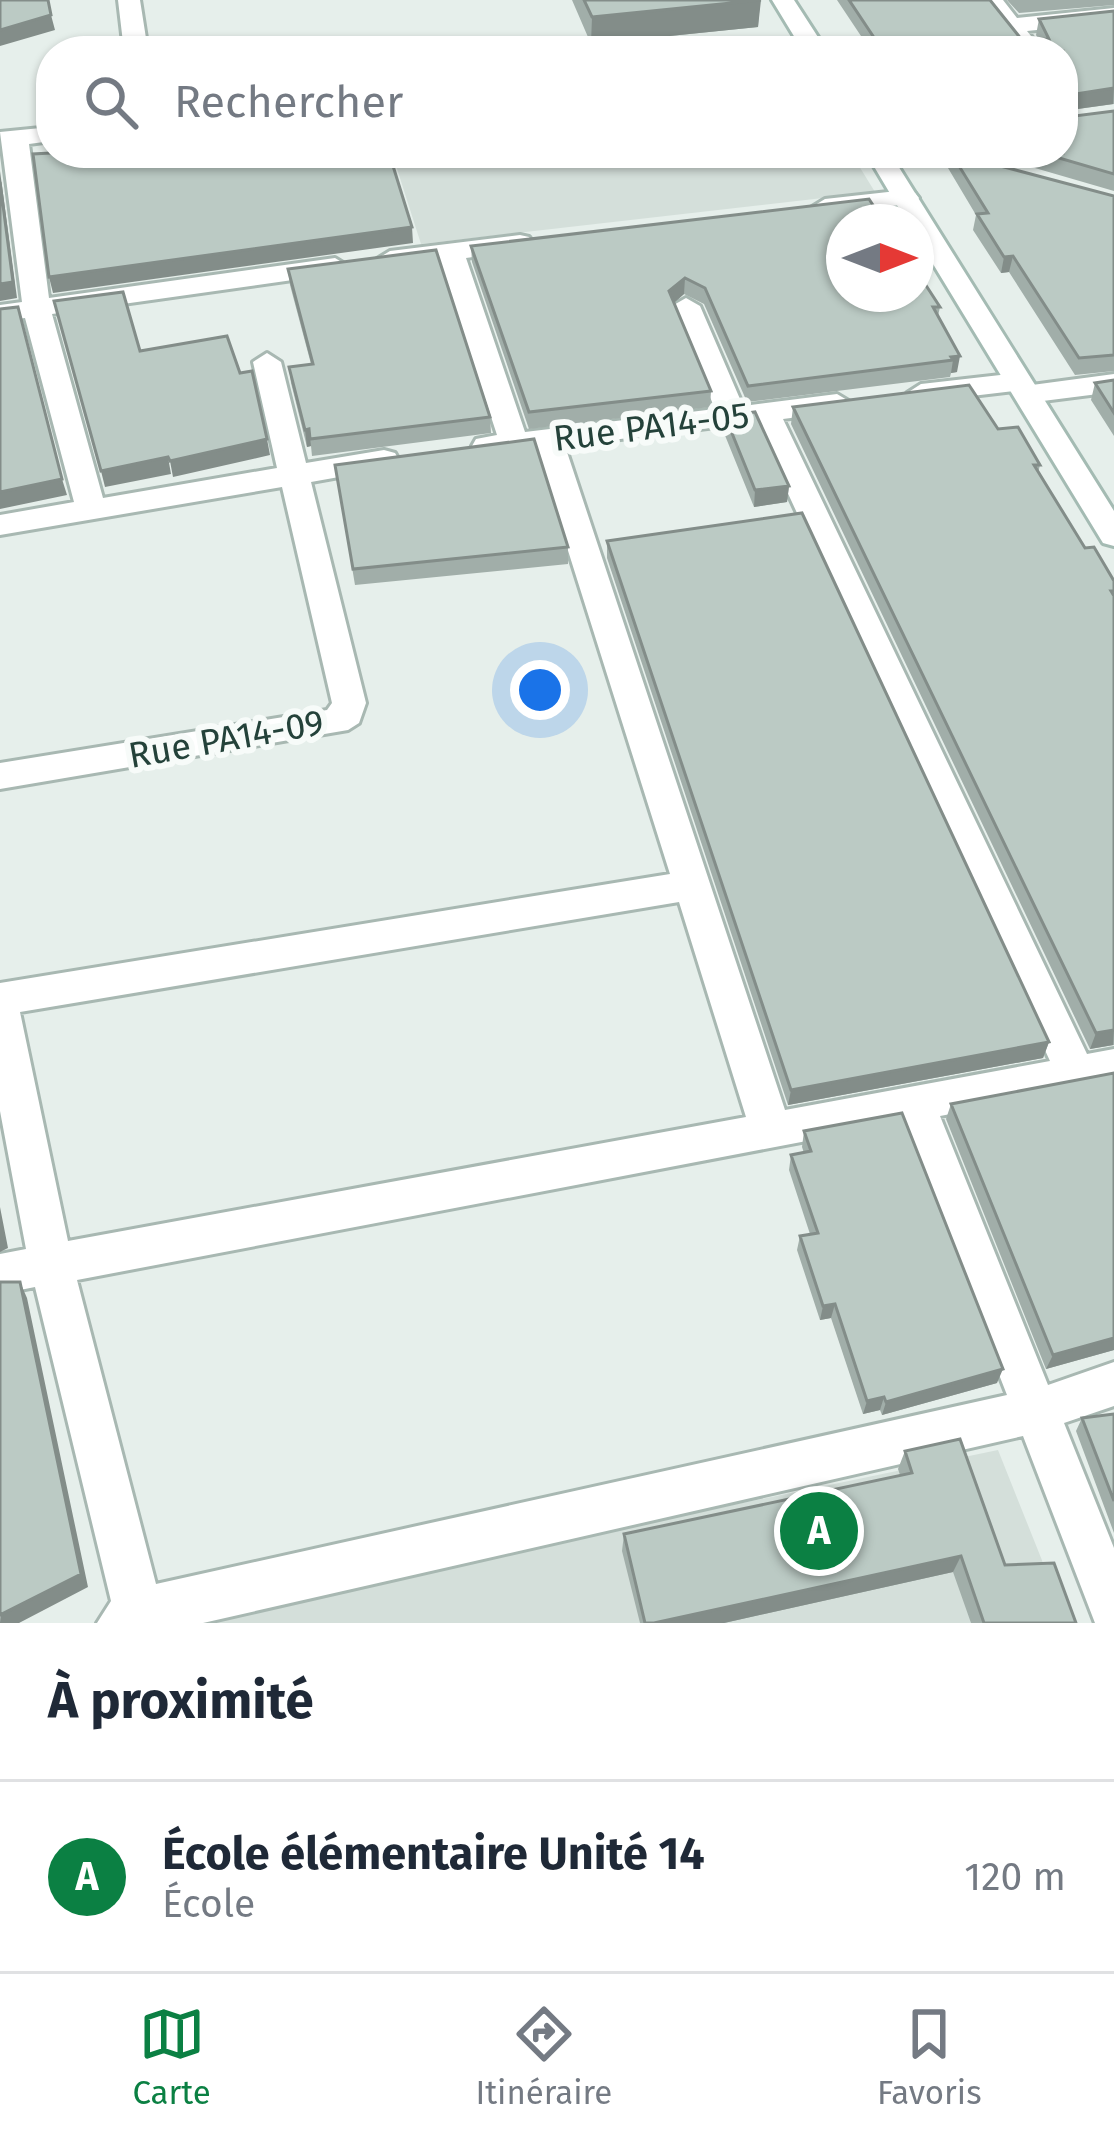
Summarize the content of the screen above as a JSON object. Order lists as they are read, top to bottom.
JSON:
{
  "streets": {
    "street": ["Rue PA14-05", "Rue PA14-09"]
  },
  "north": "right",
  "page": {
    "search": "Rechercher",
    "pins": "A",
    "heading": "À proximité",
    "list": [
      {
        "mark": "A",
        "name": "École élémentaire Unité 14",
        "note": "École",
        "value": "120 m"
      }
    ],
    "nav": ["Carte", "Itinéraire", "Favoris"]
  }
}
